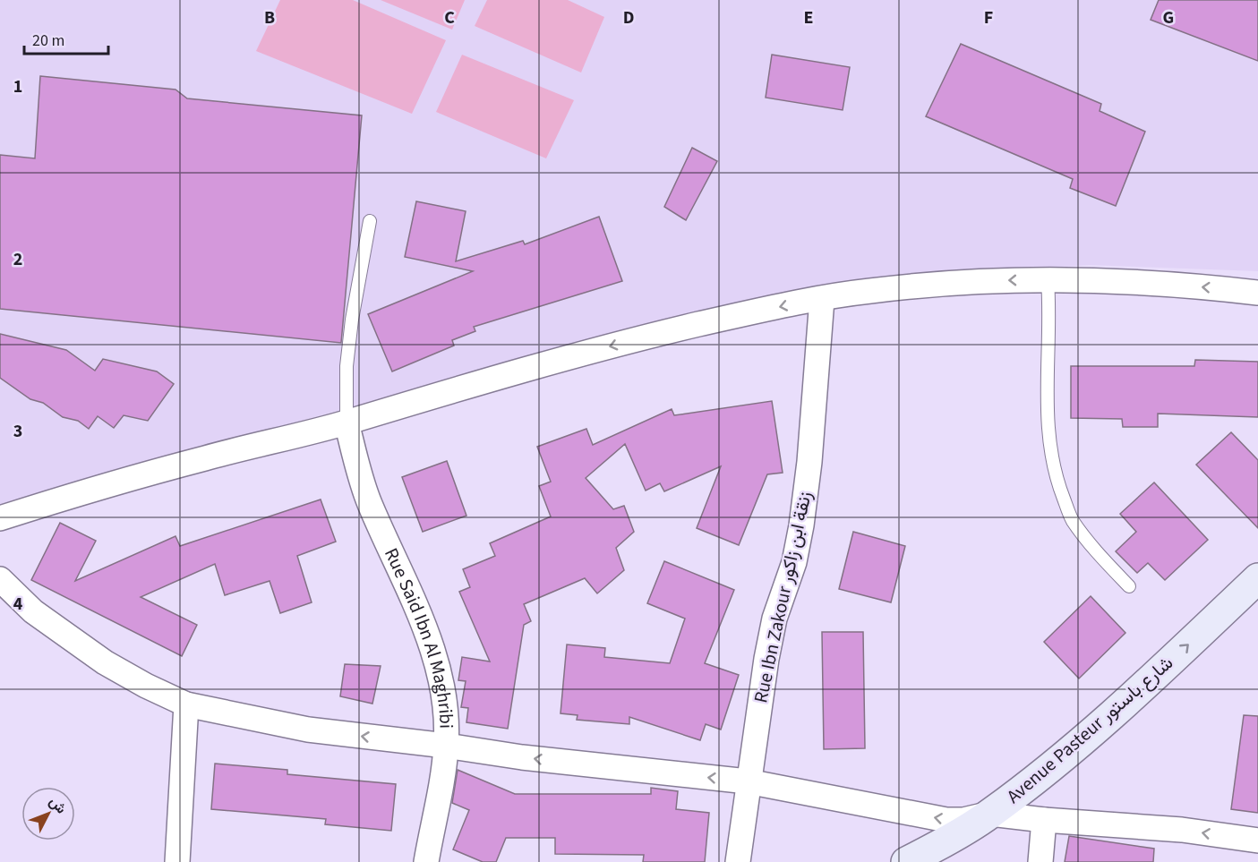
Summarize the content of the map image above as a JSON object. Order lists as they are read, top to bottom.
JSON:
{
  "streets": {
    "street": ["Rue Ibn Zakour زنقة ابن زاكور", "Rue Said Ibn Al Maghribi", "Avenue Pasteur شارع باستور"]
  },
  "one_way": ["Avenue Pasteur شارع باستور"],
  "scale_bar": "20 m",
  "north": "top right",
  "grid": {
    "columns": [
      "B",
      "C",
      "D",
      "E",
      "F",
      "G"
    ],
    "rows": [
      "1",
      "2",
      "3",
      "4"
    ]
  }
}
